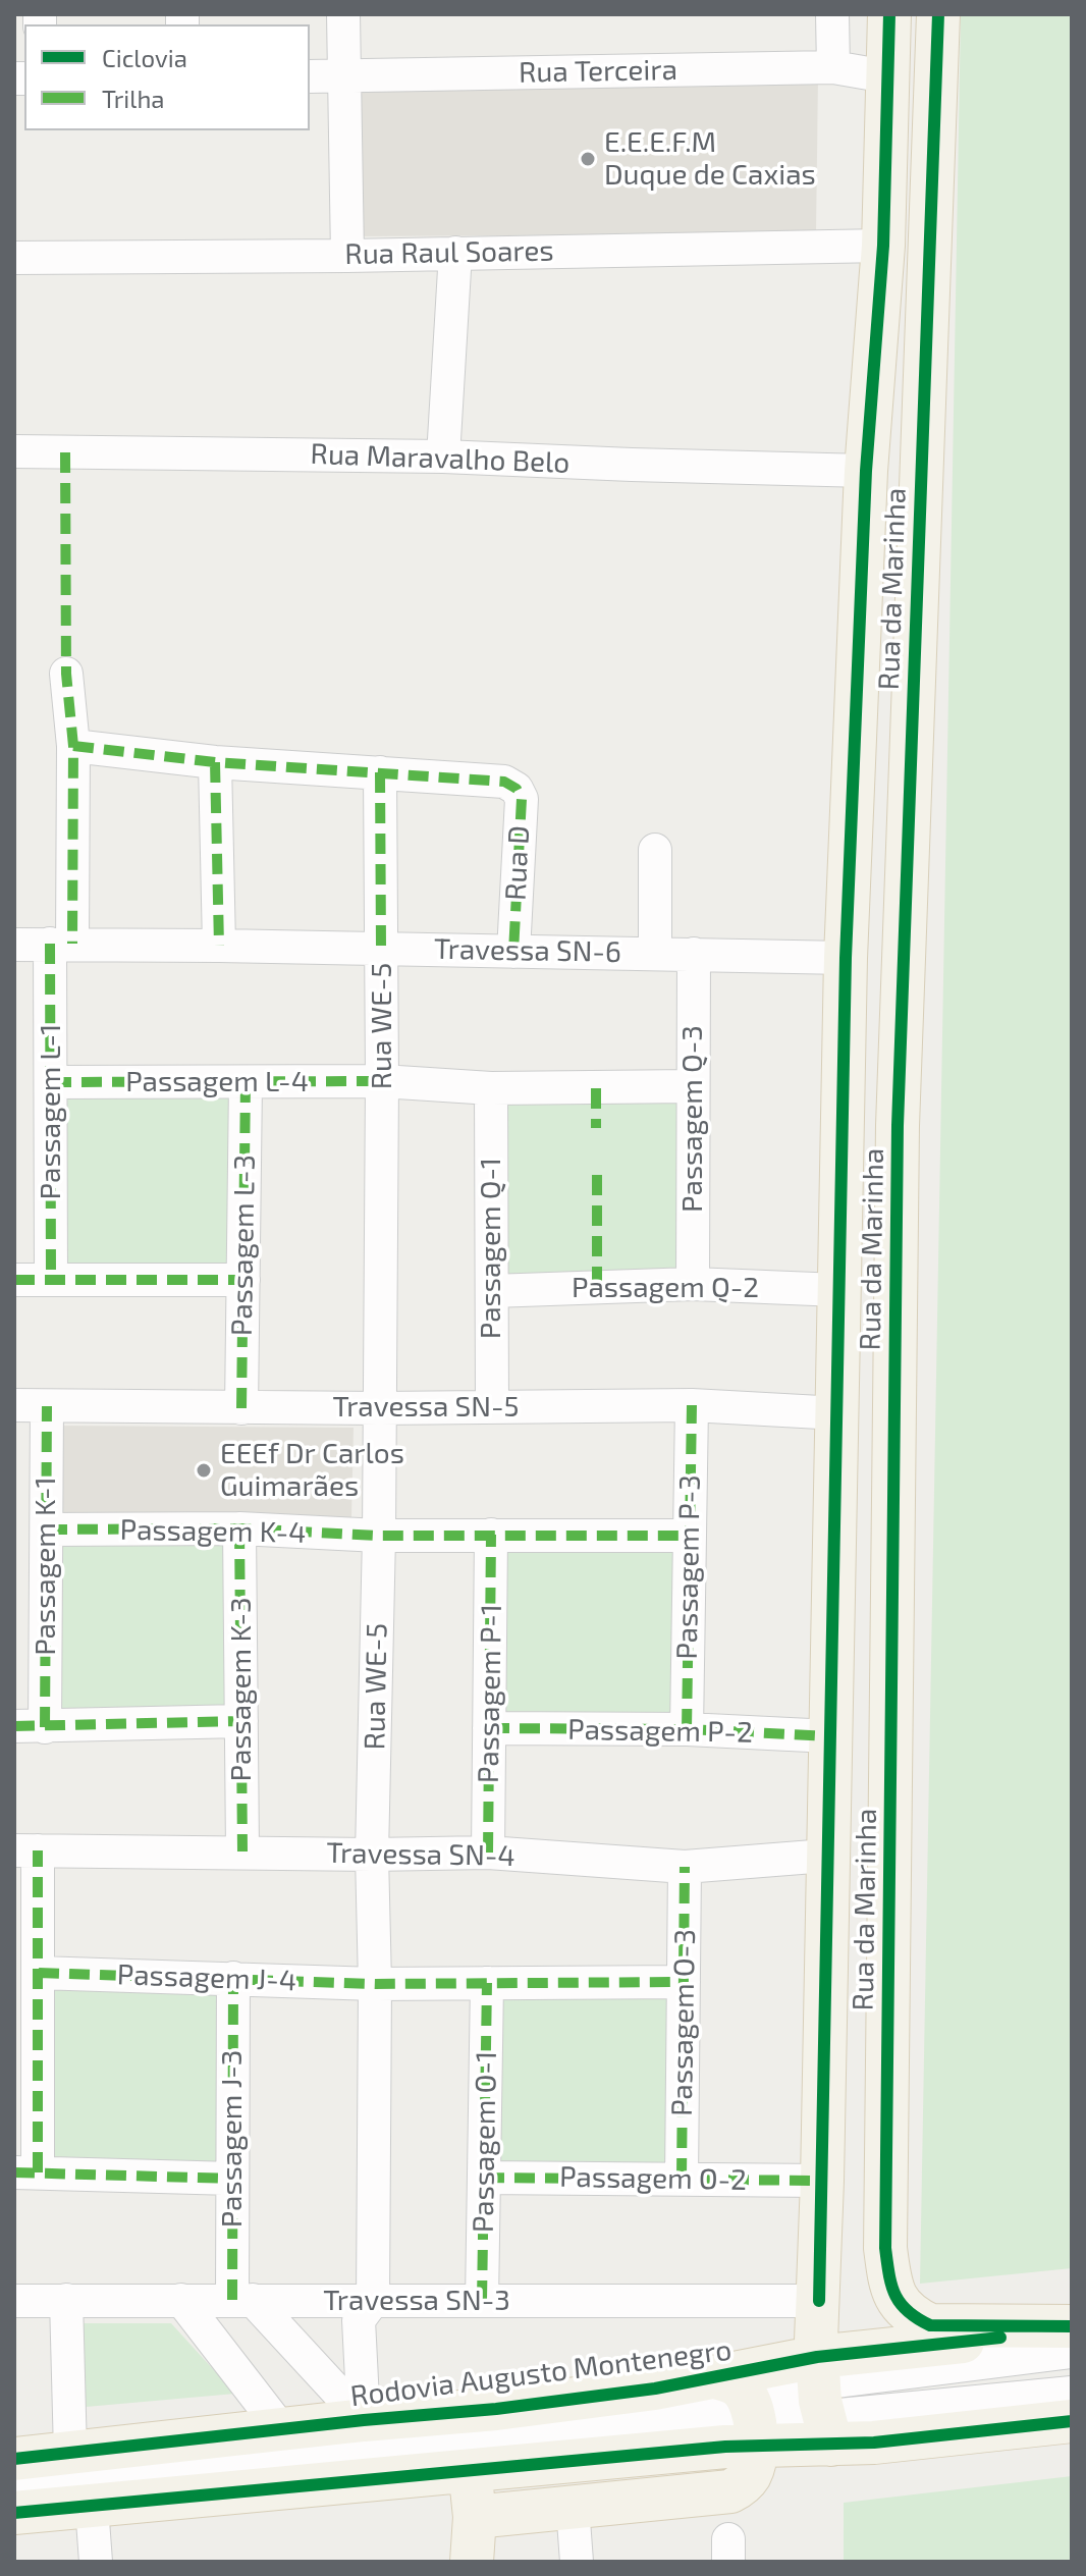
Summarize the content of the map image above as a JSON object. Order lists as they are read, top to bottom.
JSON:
{
  "streets": {
    "main road": ["Rua da Marinha", "Rodovia Augusto Montenegro"],
    "street": [
      "Rua Terceira",
      "Rua Raul Soares",
      "Rua Maravalho Belo",
      "Rua D",
      "Travessa SN-6",
      "Rua WE-5",
      "Passagem L-4",
      "Passagem L-1",
      "Passagem Q-3",
      "Passagem L-3",
      "Passagem Q-1",
      "Passagem Q-2",
      "Travessa SN-5",
      "Passagem K-4",
      "Passagem K-1",
      "Passagem P-3",
      "Passagem K-3",
      "Passagem P-1",
      "Passagem P-2",
      "Travessa SN-4",
      "Passagem J-4",
      "Passagem O-3",
      "Passagem J-3",
      "Passagem O-1",
      "Passagem O-2",
      "Travessa SN-3"
    ]
  },
  "crossings": [
    ["Rua Terceira", "Rua da Marinha"],
    ["Rua Raul Soares", "Rua da Marinha"],
    ["Rua Maravalho Belo", "Rua da Marinha"],
    ["Rua da Marinha", "Travessa SN-6"],
    ["Rua da Marinha", "Passagem Q-2"],
    ["Rua da Marinha", "Travessa SN-5"],
    ["Rua da Marinha", "Passagem P-2"],
    ["Rua da Marinha", "Travessa SN-4"],
    ["Rua da Marinha", "Passagem O-2"],
    ["Rua da Marinha", "Travessa SN-3"],
    ["Rua da Marinha", "Rodovia Augusto Montenegro"],
    ["Rua D", "Travessa SN-6"],
    ["Rua D", "Rua WE-5"],
    ["Travessa SN-6", "Rua WE-5"],
    ["Travessa SN-6", "Passagem L-1"],
    ["Travessa SN-6", "Passagem Q-3"],
    ["Rua WE-5", "Passagem L-4"],
    ["Rua WE-5", "Travessa SN-5"],
    ["Rua WE-5", "Passagem K-4"],
    ["Rua WE-5", "Travessa SN-4"],
    ["Rua WE-5", "Passagem J-4"],
    ["Rua WE-5", "Travessa SN-3"],
    ["Rua WE-5", "Rodovia Augusto Montenegro"],
    ["Passagem L-4", "Passagem L-1"],
    ["Passagem L-4", "Passagem Q-3"],
    ["Passagem L-4", "Passagem L-3"],
    ["Passagem L-4", "Passagem Q-1"],
    ["Passagem Q-3", "Passagem Q-2"],
    ["Passagem L-3", "Travessa SN-5"],
    ["Passagem Q-1", "Passagem Q-2"],
    ["Passagem Q-1", "Travessa SN-5"],
    ["Travessa SN-5", "Passagem K-1"],
    ["Travessa SN-5", "Passagem P-3"],
    ["Passagem K-4", "Passagem K-1"],
    ["Passagem K-4", "Passagem P-3"],
    ["Passagem K-4", "Passagem K-3"],
    ["Passagem K-4", "Passagem P-1"],
    ["Passagem P-3", "Passagem P-2"],
    ["Passagem K-3", "Travessa SN-4"],
    ["Passagem P-1", "Passagem P-2"],
    ["Passagem P-1", "Travessa SN-4"],
    ["Travessa SN-4", "Passagem O-3"],
    ["Passagem J-4", "Passagem O-3"],
    ["Passagem J-4", "Passagem J-3"],
    ["Passagem J-4", "Passagem O-1"],
    ["Passagem O-3", "Passagem O-2"],
    ["Passagem J-3", "Travessa SN-3"],
    ["Passagem O-1", "Passagem O-2"],
    ["Passagem O-1", "Travessa SN-3"]
  ],
  "places": ["E.E.E.F.M Duque de Caxias", "EEEf Dr Carlos Guimarães"],
  "legend": ["Ciclovia", "Trilha"]
}
